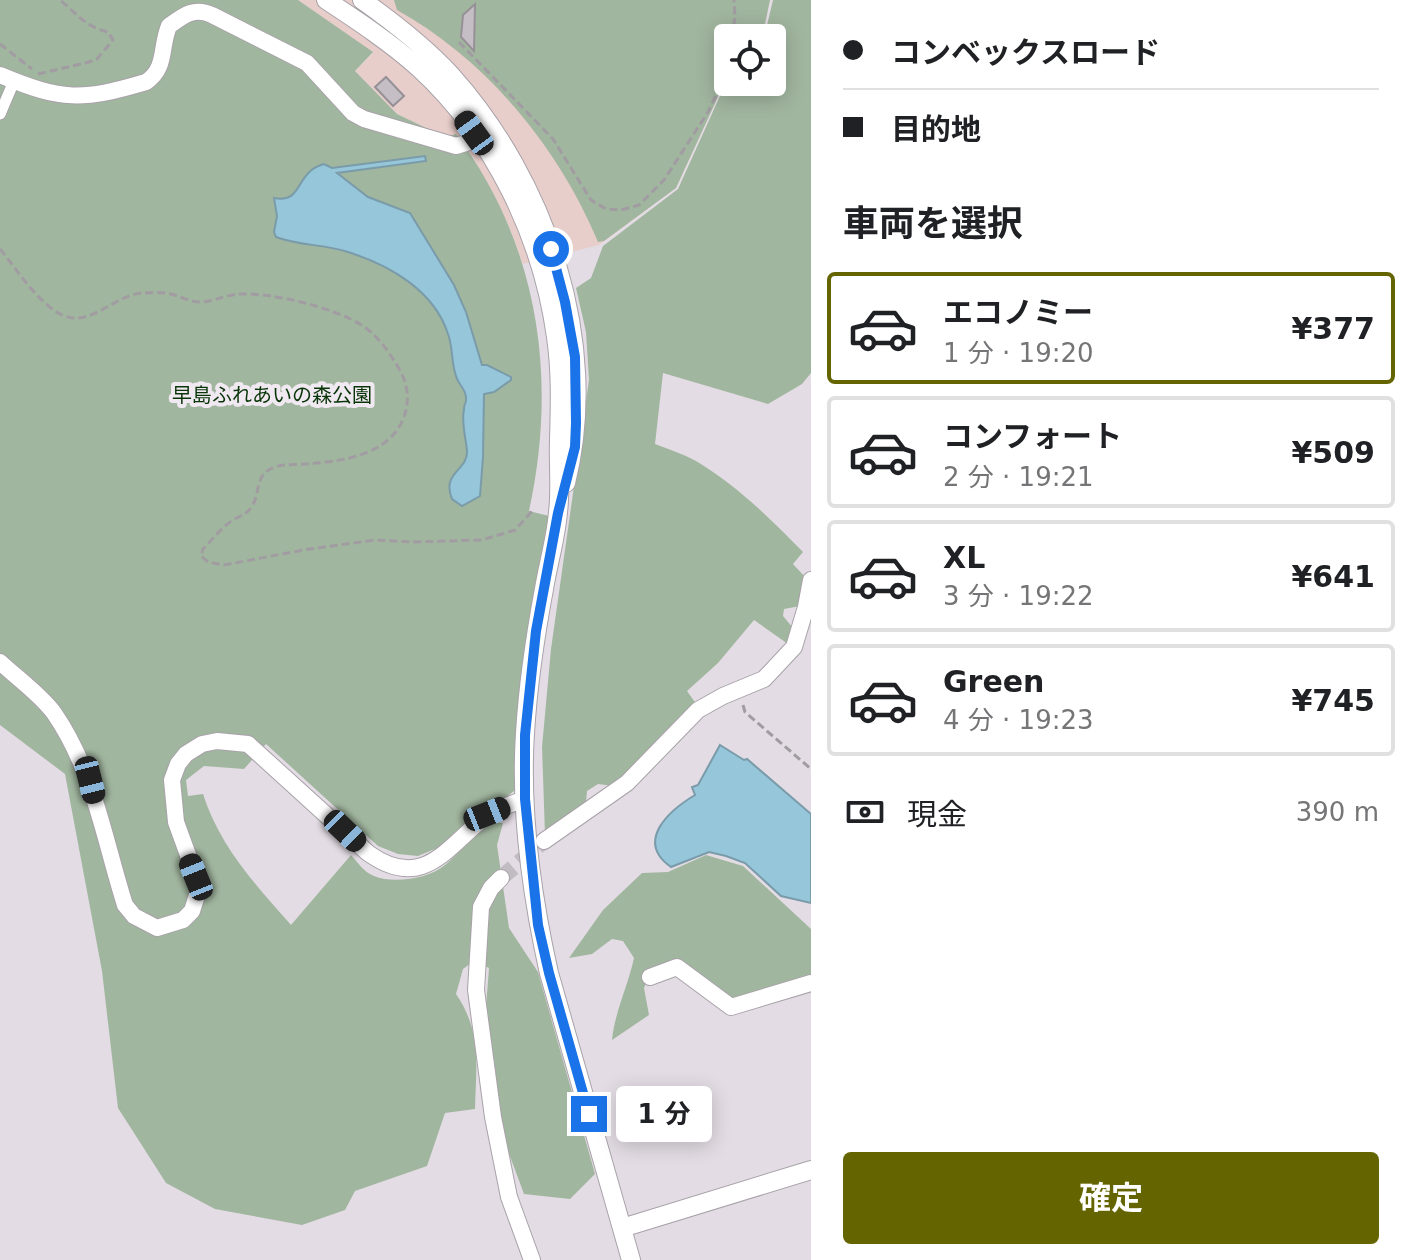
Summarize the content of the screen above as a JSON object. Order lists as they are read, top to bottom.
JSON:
{
  "parks": ["早島ふれあいの森公園"],
  "page": {
    "banner": ["コンベックスロード", "目的地"],
    "heading": "車両を選択",
    "list": [
      {
        "name": "エコノミー",
        "note": "1 分 · 19:20",
        "value": "¥377"
      },
      {
        "name": "コンフォート",
        "note": "2 分 · 19:21",
        "value": "¥509"
      },
      {
        "name": "XL",
        "note": "3 分 · 19:22",
        "value": "¥641"
      },
      {
        "name": "Green",
        "note": "4 分 · 19:23",
        "value": "¥745"
      }
    ],
    "pay": ["現金", "390 m"],
    "bubble": "1 分",
    "buttons": "確定"
  }
}
